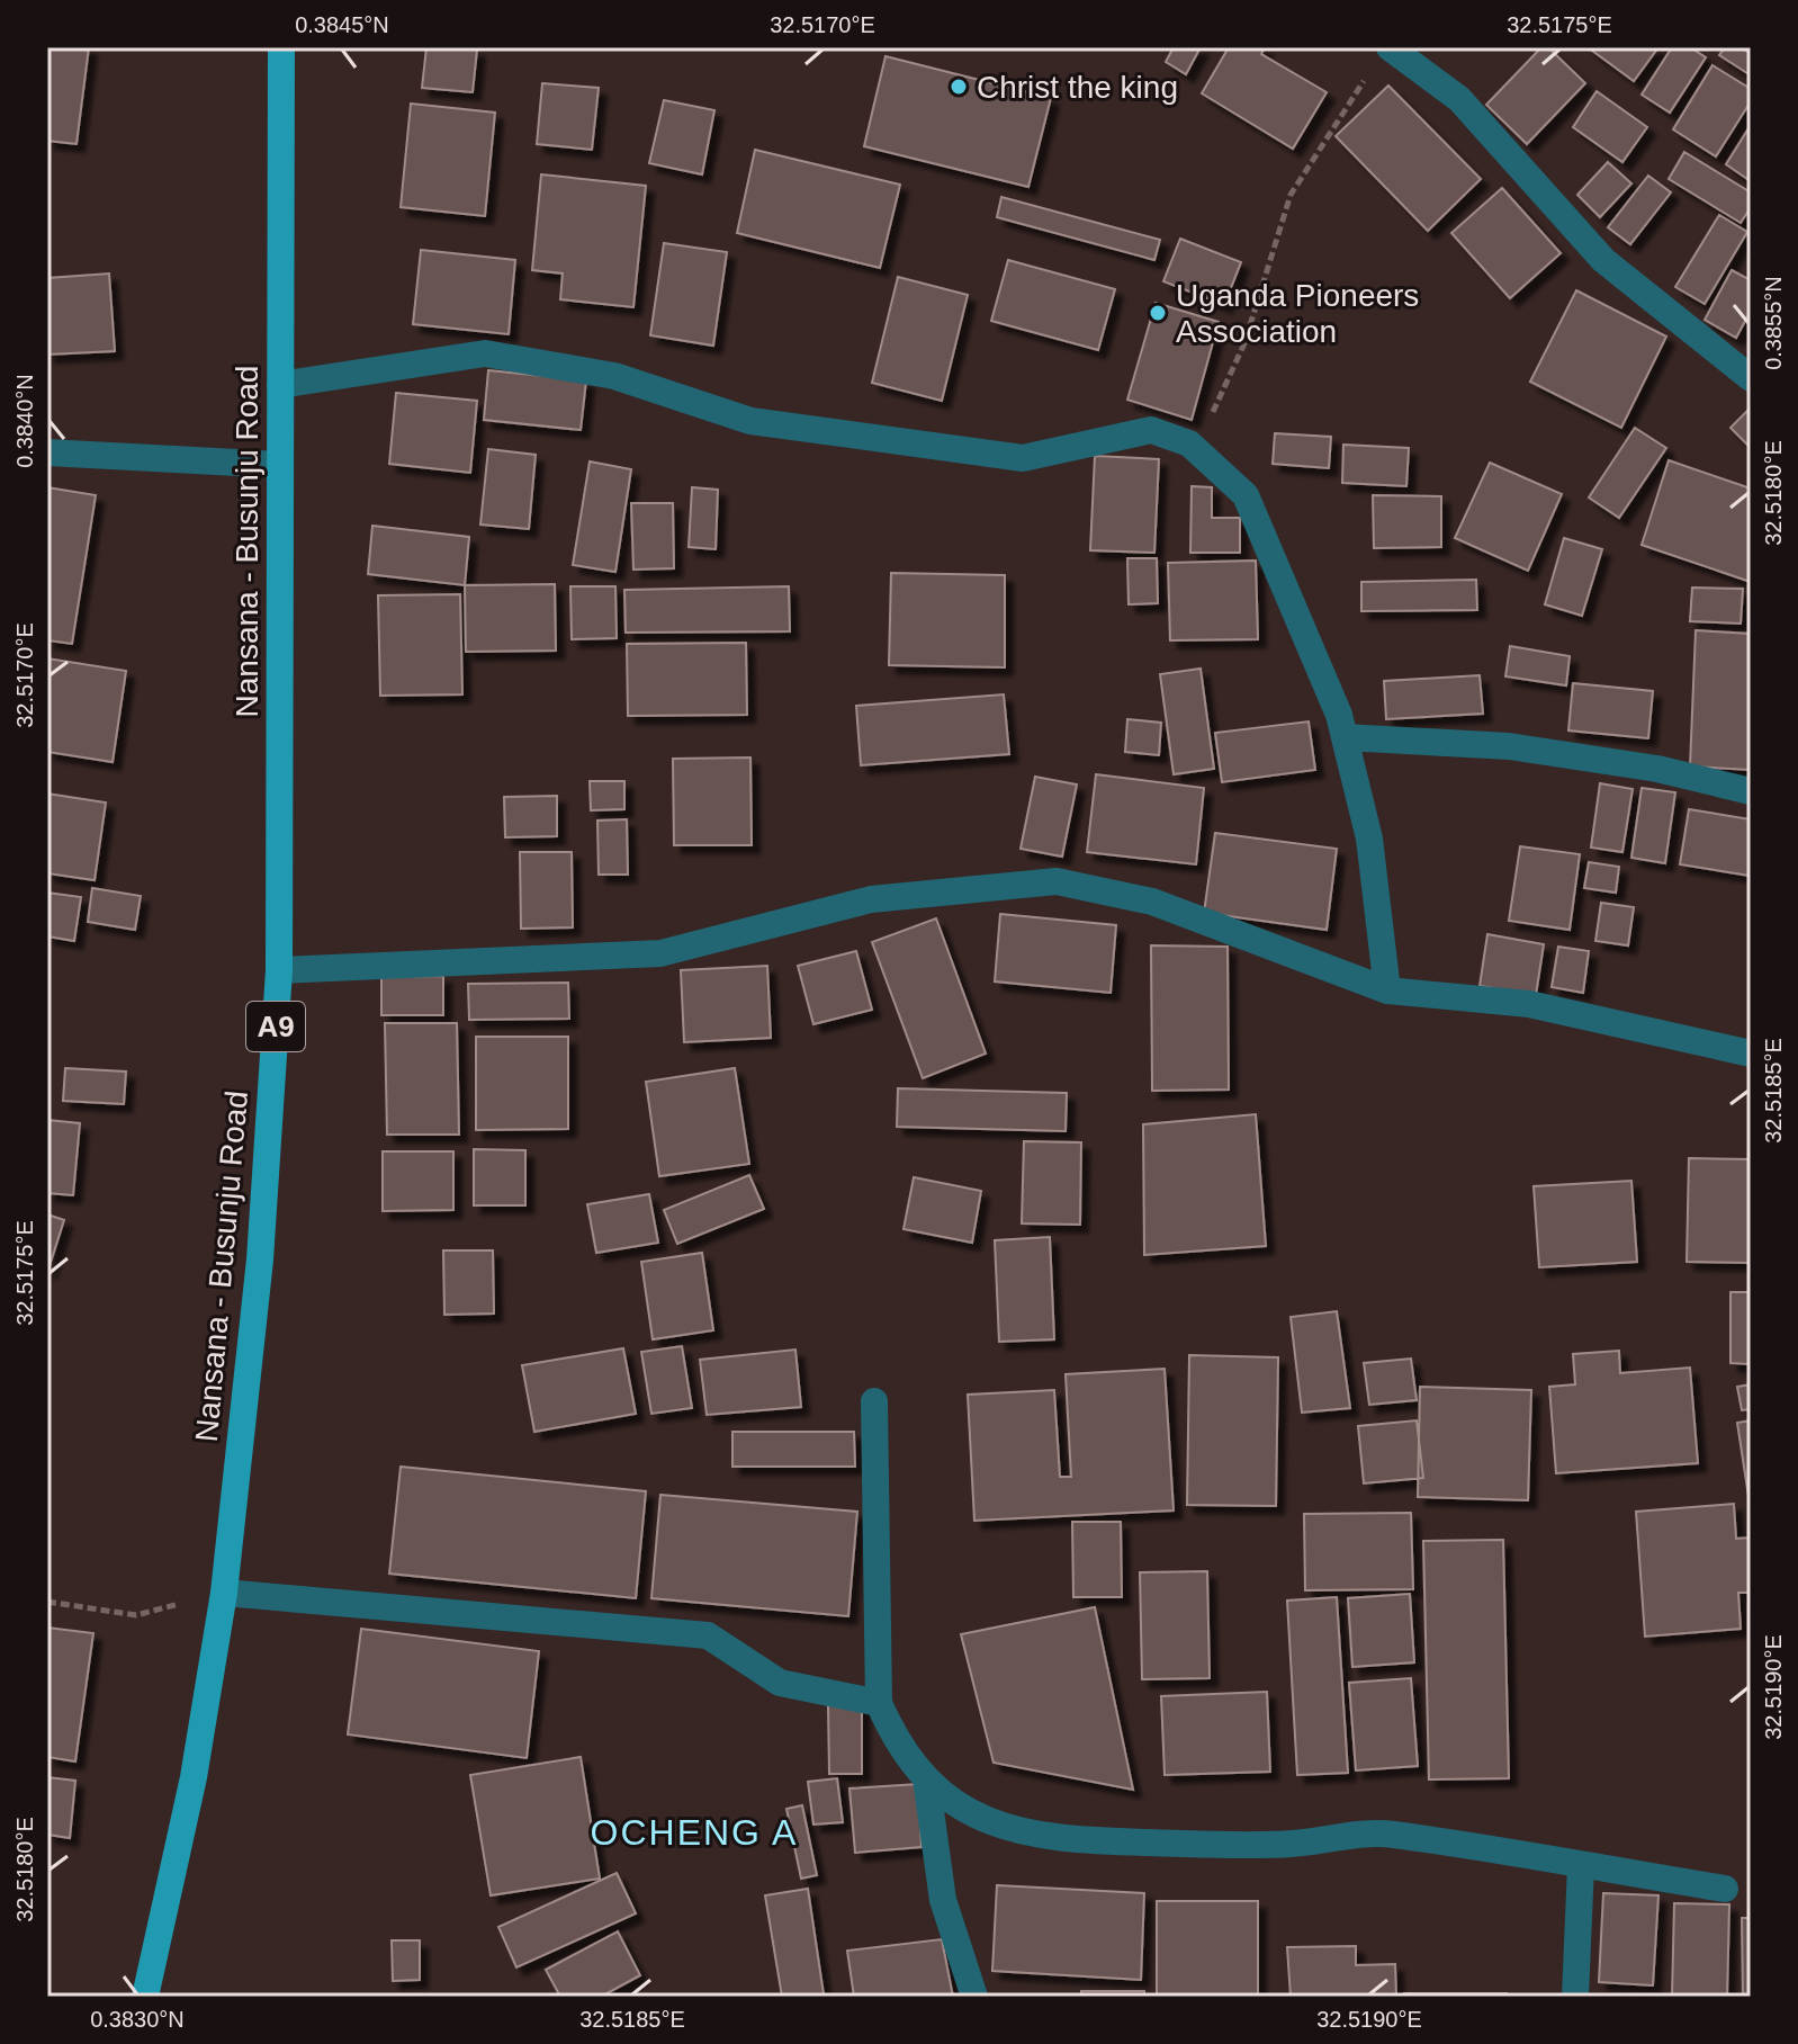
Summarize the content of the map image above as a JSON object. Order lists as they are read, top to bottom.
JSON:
{
  "streets": {
    "main road": ["Nansana - Busunju Road", "A9"]
  },
  "districts": ["OCHENG A"],
  "places": ["Christ the king", "Uganda Pioneers Association"],
  "coordinates": [
    "0.3845°N",
    "32.5170°E",
    "32.5175°E",
    "0.3855°N",
    "0.3840°N",
    "32.5180°E",
    "32.5185°E",
    "32.5190°E",
    "0.3830°N"
  ]
}
